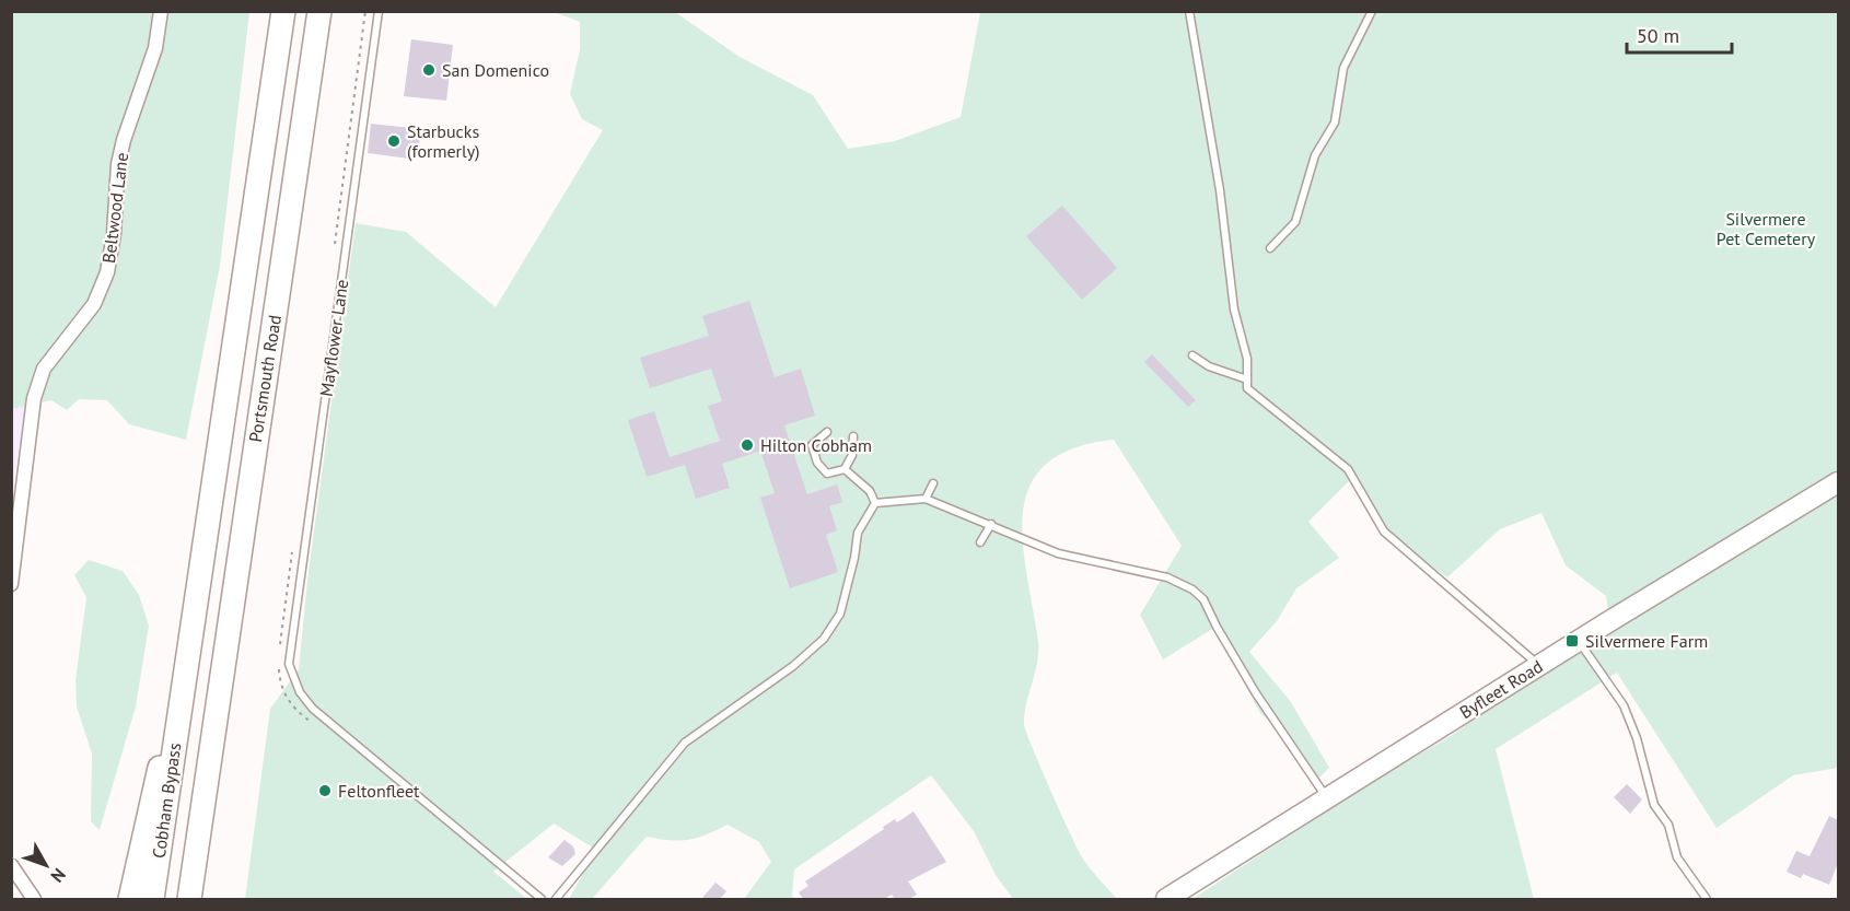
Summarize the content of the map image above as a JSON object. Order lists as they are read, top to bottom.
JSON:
{
  "streets": {
    "highway": ["Portsmouth Road", "Cobham Bypass"],
    "main road": ["Byfleet Road"],
    "street": ["Beltwood Lane"],
    "lane": ["Mayflower Lane"]
  },
  "crossings": [
    ["Portsmouth Road", "Cobham Bypass"]
  ],
  "parks": ["Silvermere Pet Cemetery"],
  "places": {
    "other": [
      "San Domenico",
      "Starbucks (formerly)",
      "Hilton Cobham",
      "Feltonfleet"
    ],
    "transit": ["Silvermere Farm"]
  },
  "scale_bar": "50 m",
  "north": "bottom right"
}
